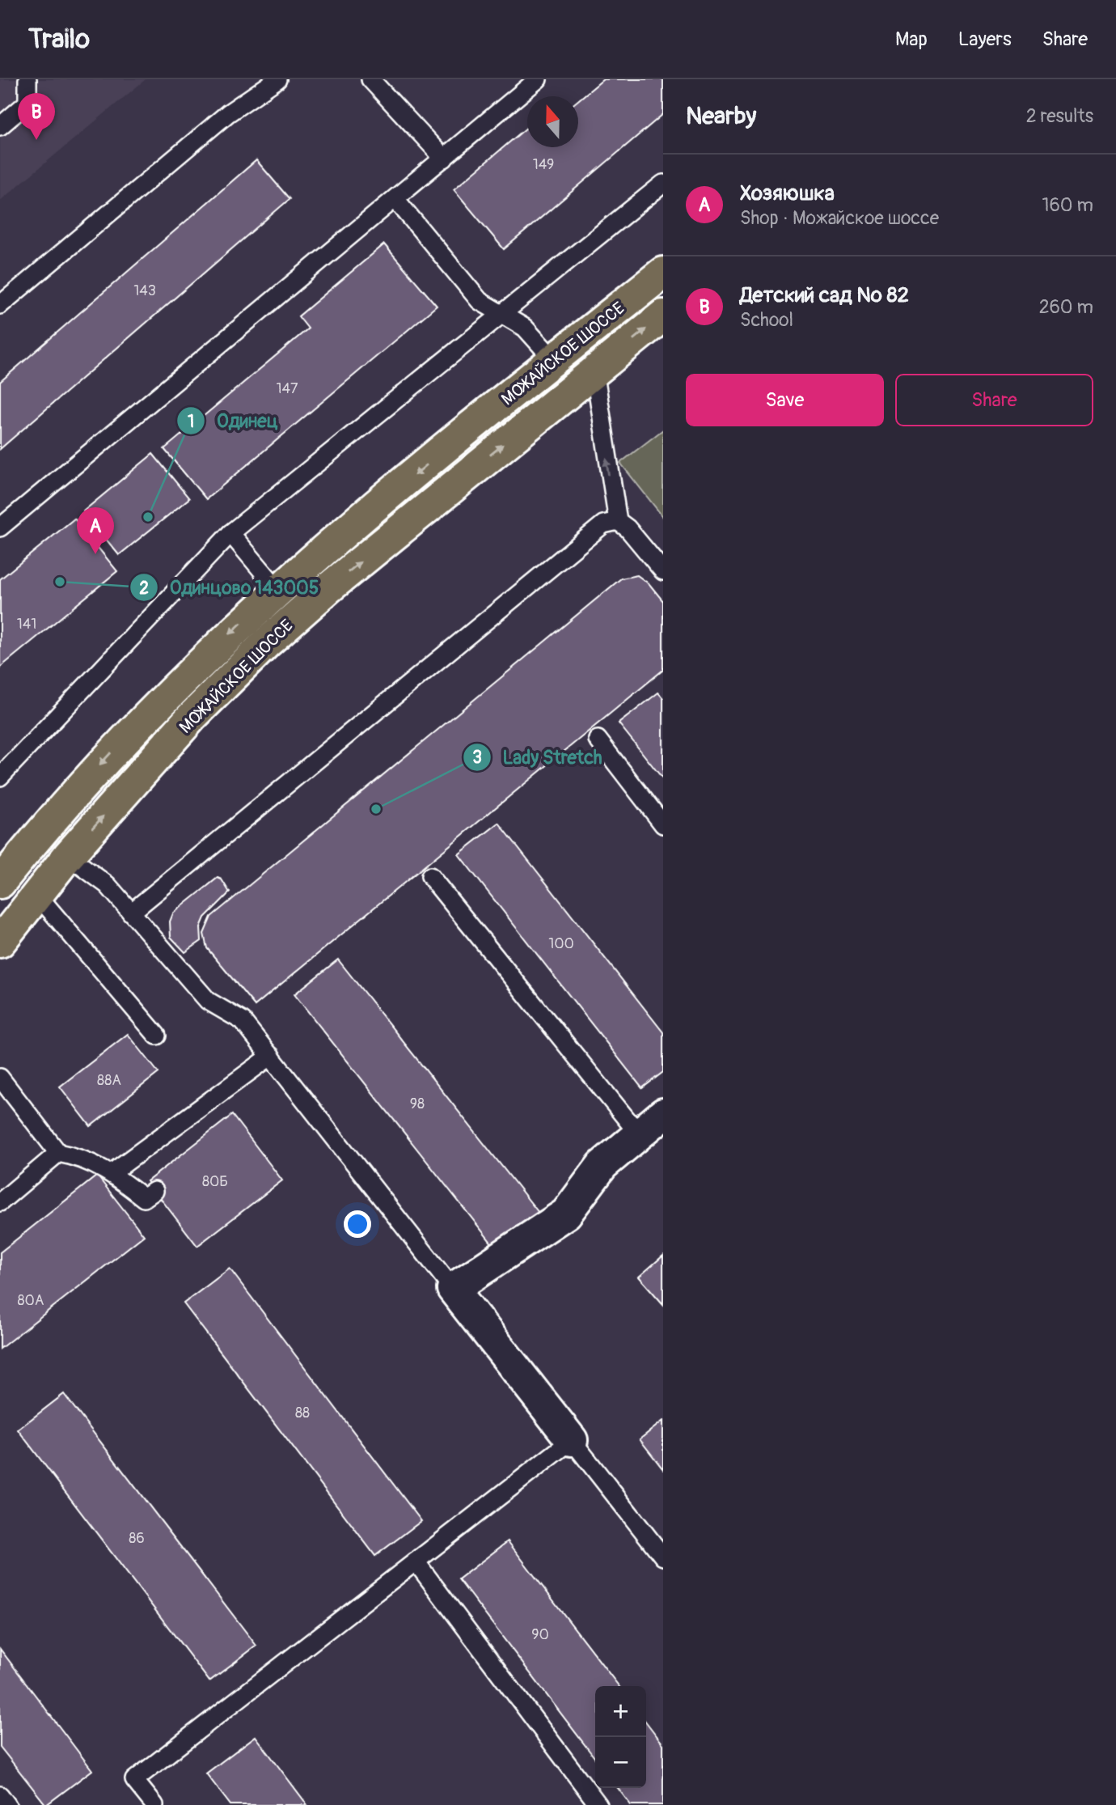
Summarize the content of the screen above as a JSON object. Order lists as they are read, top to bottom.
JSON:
{
  "streets": {
    "main road": ["МОЖАЙСКОЕ ШОССЕ"]
  },
  "places": ["Одинец", "Одинцово 143005", "Lady Stretch"],
  "house_numbers": [
    "149",
    "143",
    "147",
    "141",
    "100",
    "88А",
    "98",
    "80Б",
    "80А",
    "88",
    "86",
    "90"
  ],
  "north": "top",
  "page": {
    "header": "Trailo",
    "nav": ["Map", "Layers", "Share"],
    "heading": ["Nearby", "2 results"],
    "pins": ["B", "A"],
    "list": [
      {
        "mark": "A",
        "name": "Хозяюшка",
        "note": "Shop · Можайское шоссе",
        "value": "160 m"
      },
      {
        "mark": "B",
        "name": "Детский сад № 82",
        "note": "School",
        "value": "260 m"
      }
    ],
    "buttons": ["Save", "Share"],
    "map_buttons": ["+", "−"]
  }
}
